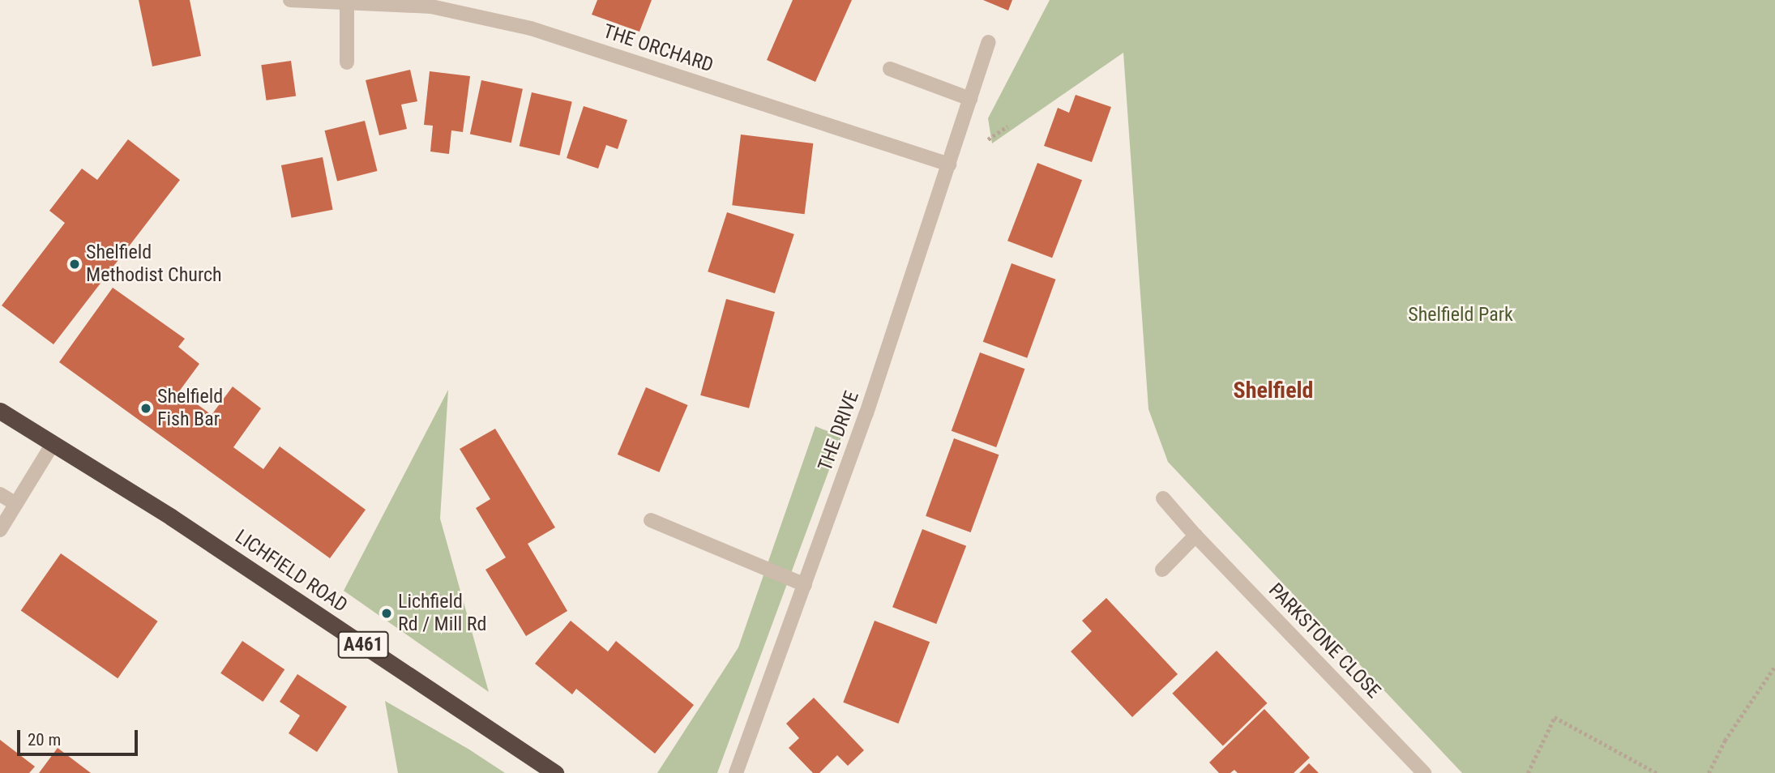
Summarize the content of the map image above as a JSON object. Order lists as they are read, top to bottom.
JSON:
{
  "streets": {
    "highway": ["LICHFIELD ROAD", "A461"],
    "street": ["THE ORCHARD", "THE DRIVE", "PARKSTONE CLOSE"]
  },
  "crossings": [
    ["THE ORCHARD", "THE DRIVE"]
  ],
  "districts": ["Shelfield"],
  "parks": ["Shelfield Park"],
  "places": ["Shelfield Methodist Church", "Shelfield Fish Bar", "Lichfield Rd / Mill Rd"],
  "scale_bar": "20 m"
}
